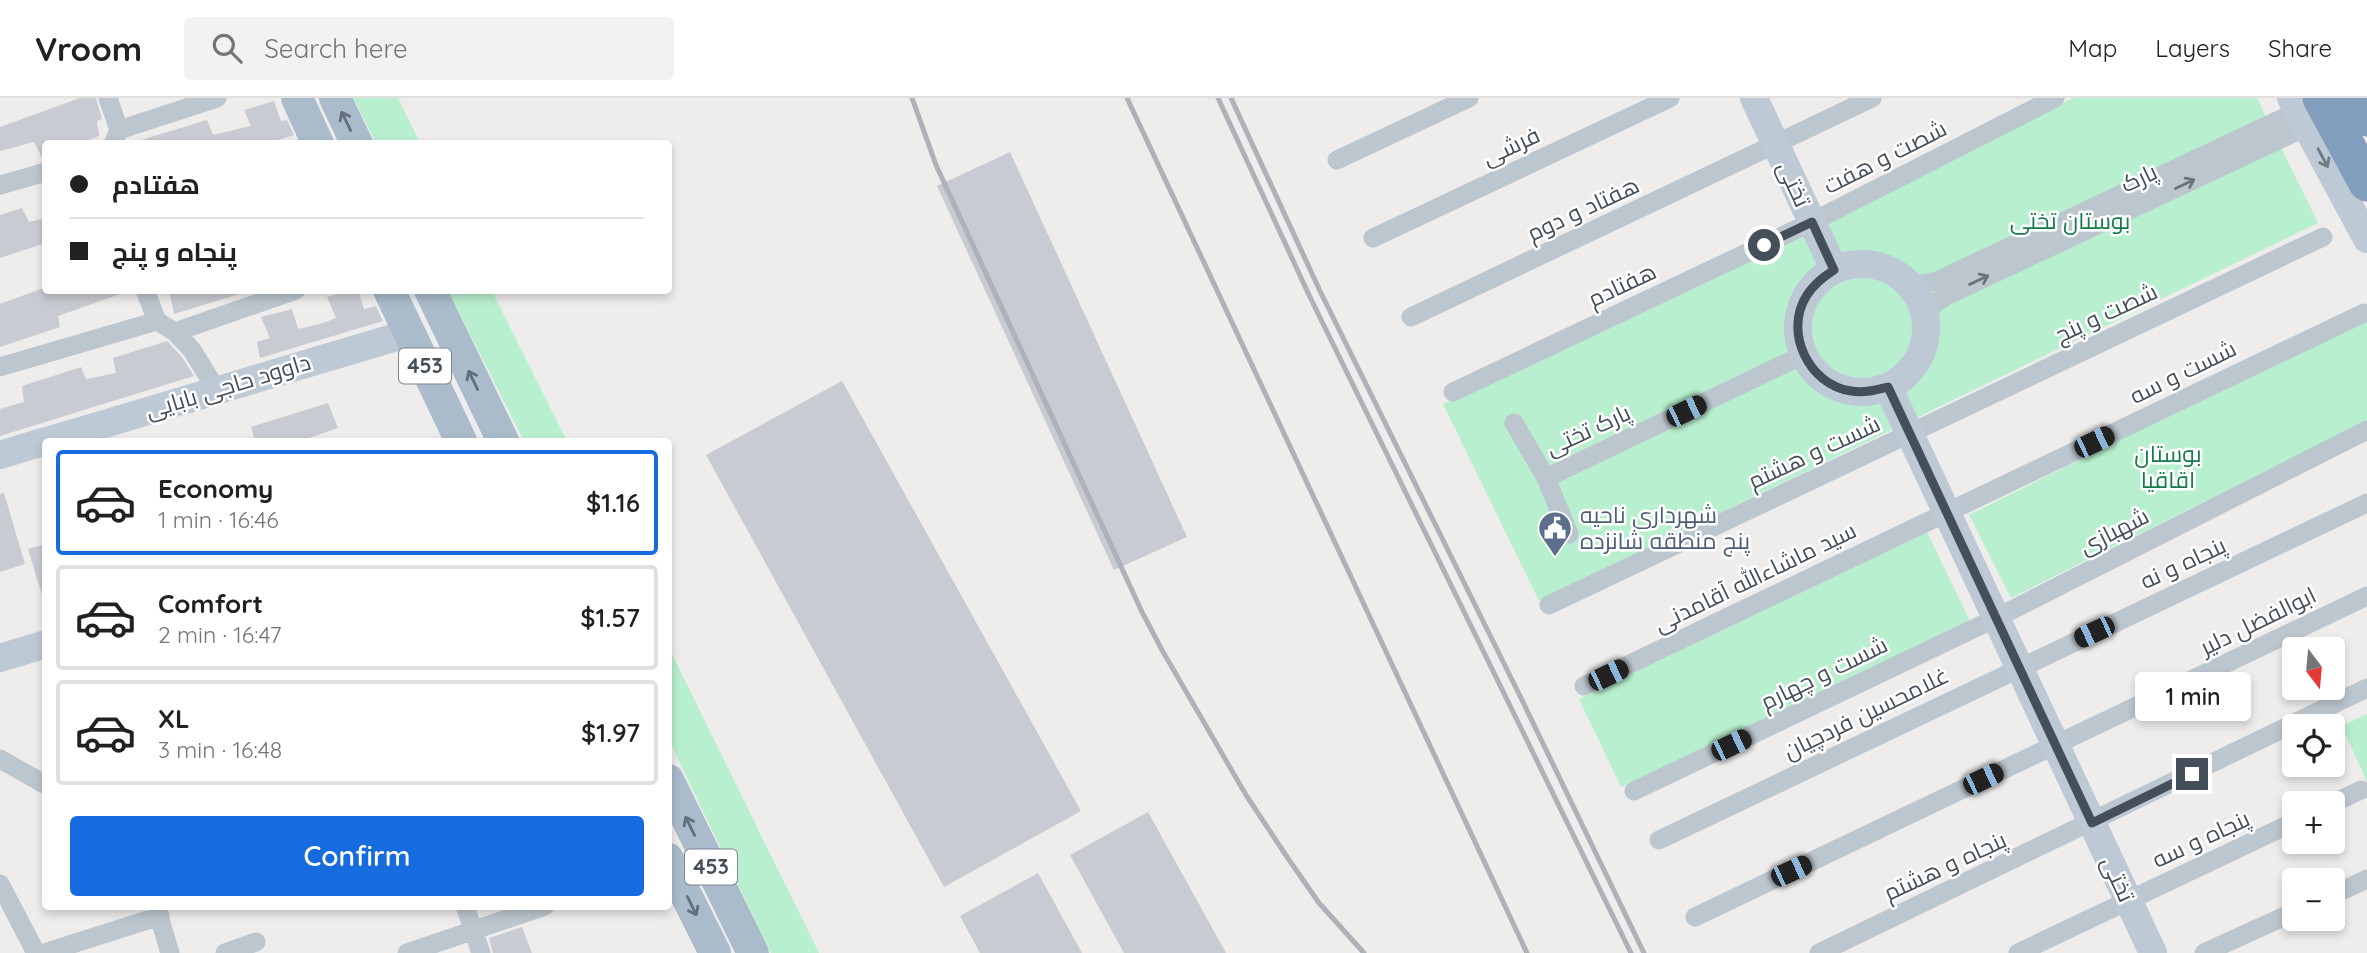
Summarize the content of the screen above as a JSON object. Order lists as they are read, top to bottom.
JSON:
{
  "streets": {
    "main road": ["تختی", "453", "داوود حاجی بابایی"],
    "street": [
      "فرشی",
      "شصت و هفت",
      "پارک",
      "هفتاد و دوم",
      "هفتادم",
      "شصت و پنج",
      "شست و سه",
      "پارک تختی",
      "شست و هشتم",
      "شهبازی",
      "پنجاه و نه",
      "سید ماشاءالله آقامدنی",
      "ابوالفضل دلیر",
      "شست و چهارم",
      "غلامحسین فردچیان",
      "پنجاه و سه",
      "پنجاه و هشتم"
    ]
  },
  "crossings": [
    ["شصت و هفت", "تختی"],
    ["شصت و هفت", "هفتادم"],
    ["پارک", "تختی"],
    ["پارک", "پارک تختی"],
    ["تختی", "هفتاد و دوم"],
    ["تختی", "هفتادم"],
    ["تختی", "شصت و پنج"],
    ["تختی", "شست و سه"],
    ["تختی", "پارک تختی"],
    ["تختی", "شست و هشتم"],
    ["تختی", "شهبازی"],
    ["تختی", "پنجاه و نه"],
    ["تختی", "سید ماشاءالله آقامدنی"],
    ["تختی", "ابوالفضل دلیر"],
    ["تختی", "شست و چهارم"],
    ["تختی", "غلامحسین فردچیان"],
    ["تختی", "پنجاه و سه"],
    ["تختی", "پنجاه و هشتم"],
    ["شصت و پنج", "شست و هشتم"],
    ["453", "داوود حاجی بابایی"],
    ["شست و سه", "سید ماشاءالله آقامدنی"],
    ["شهبازی", "شست و چهارم"],
    ["پنجاه و نه", "غلامحسین فردچیان"]
  ],
  "parks": ["بوستان تختی", "بوستان اقاقیا"],
  "places": {
    "public building": ["شهرداری ناحیه پنج منطقه شانزده"]
  },
  "north": "bottom",
  "page": {
    "header": "Vroom",
    "search": "Search here",
    "nav": ["Map", "Layers", "Share"],
    "banner": ["هفتادم", "پنجاه و پنج"],
    "list": [
      {
        "name": "Economy",
        "note": "1 min · 16:46",
        "value": "$1.16"
      },
      {
        "name": "Comfort",
        "note": "2 min · 16:47",
        "value": "$1.57"
      },
      {
        "name": "XL",
        "note": "3 min · 16:48",
        "value": "$1.97"
      }
    ],
    "map_buttons": ["+", "−"],
    "bubble": "1 min",
    "buttons": "Confirm"
  }
}
